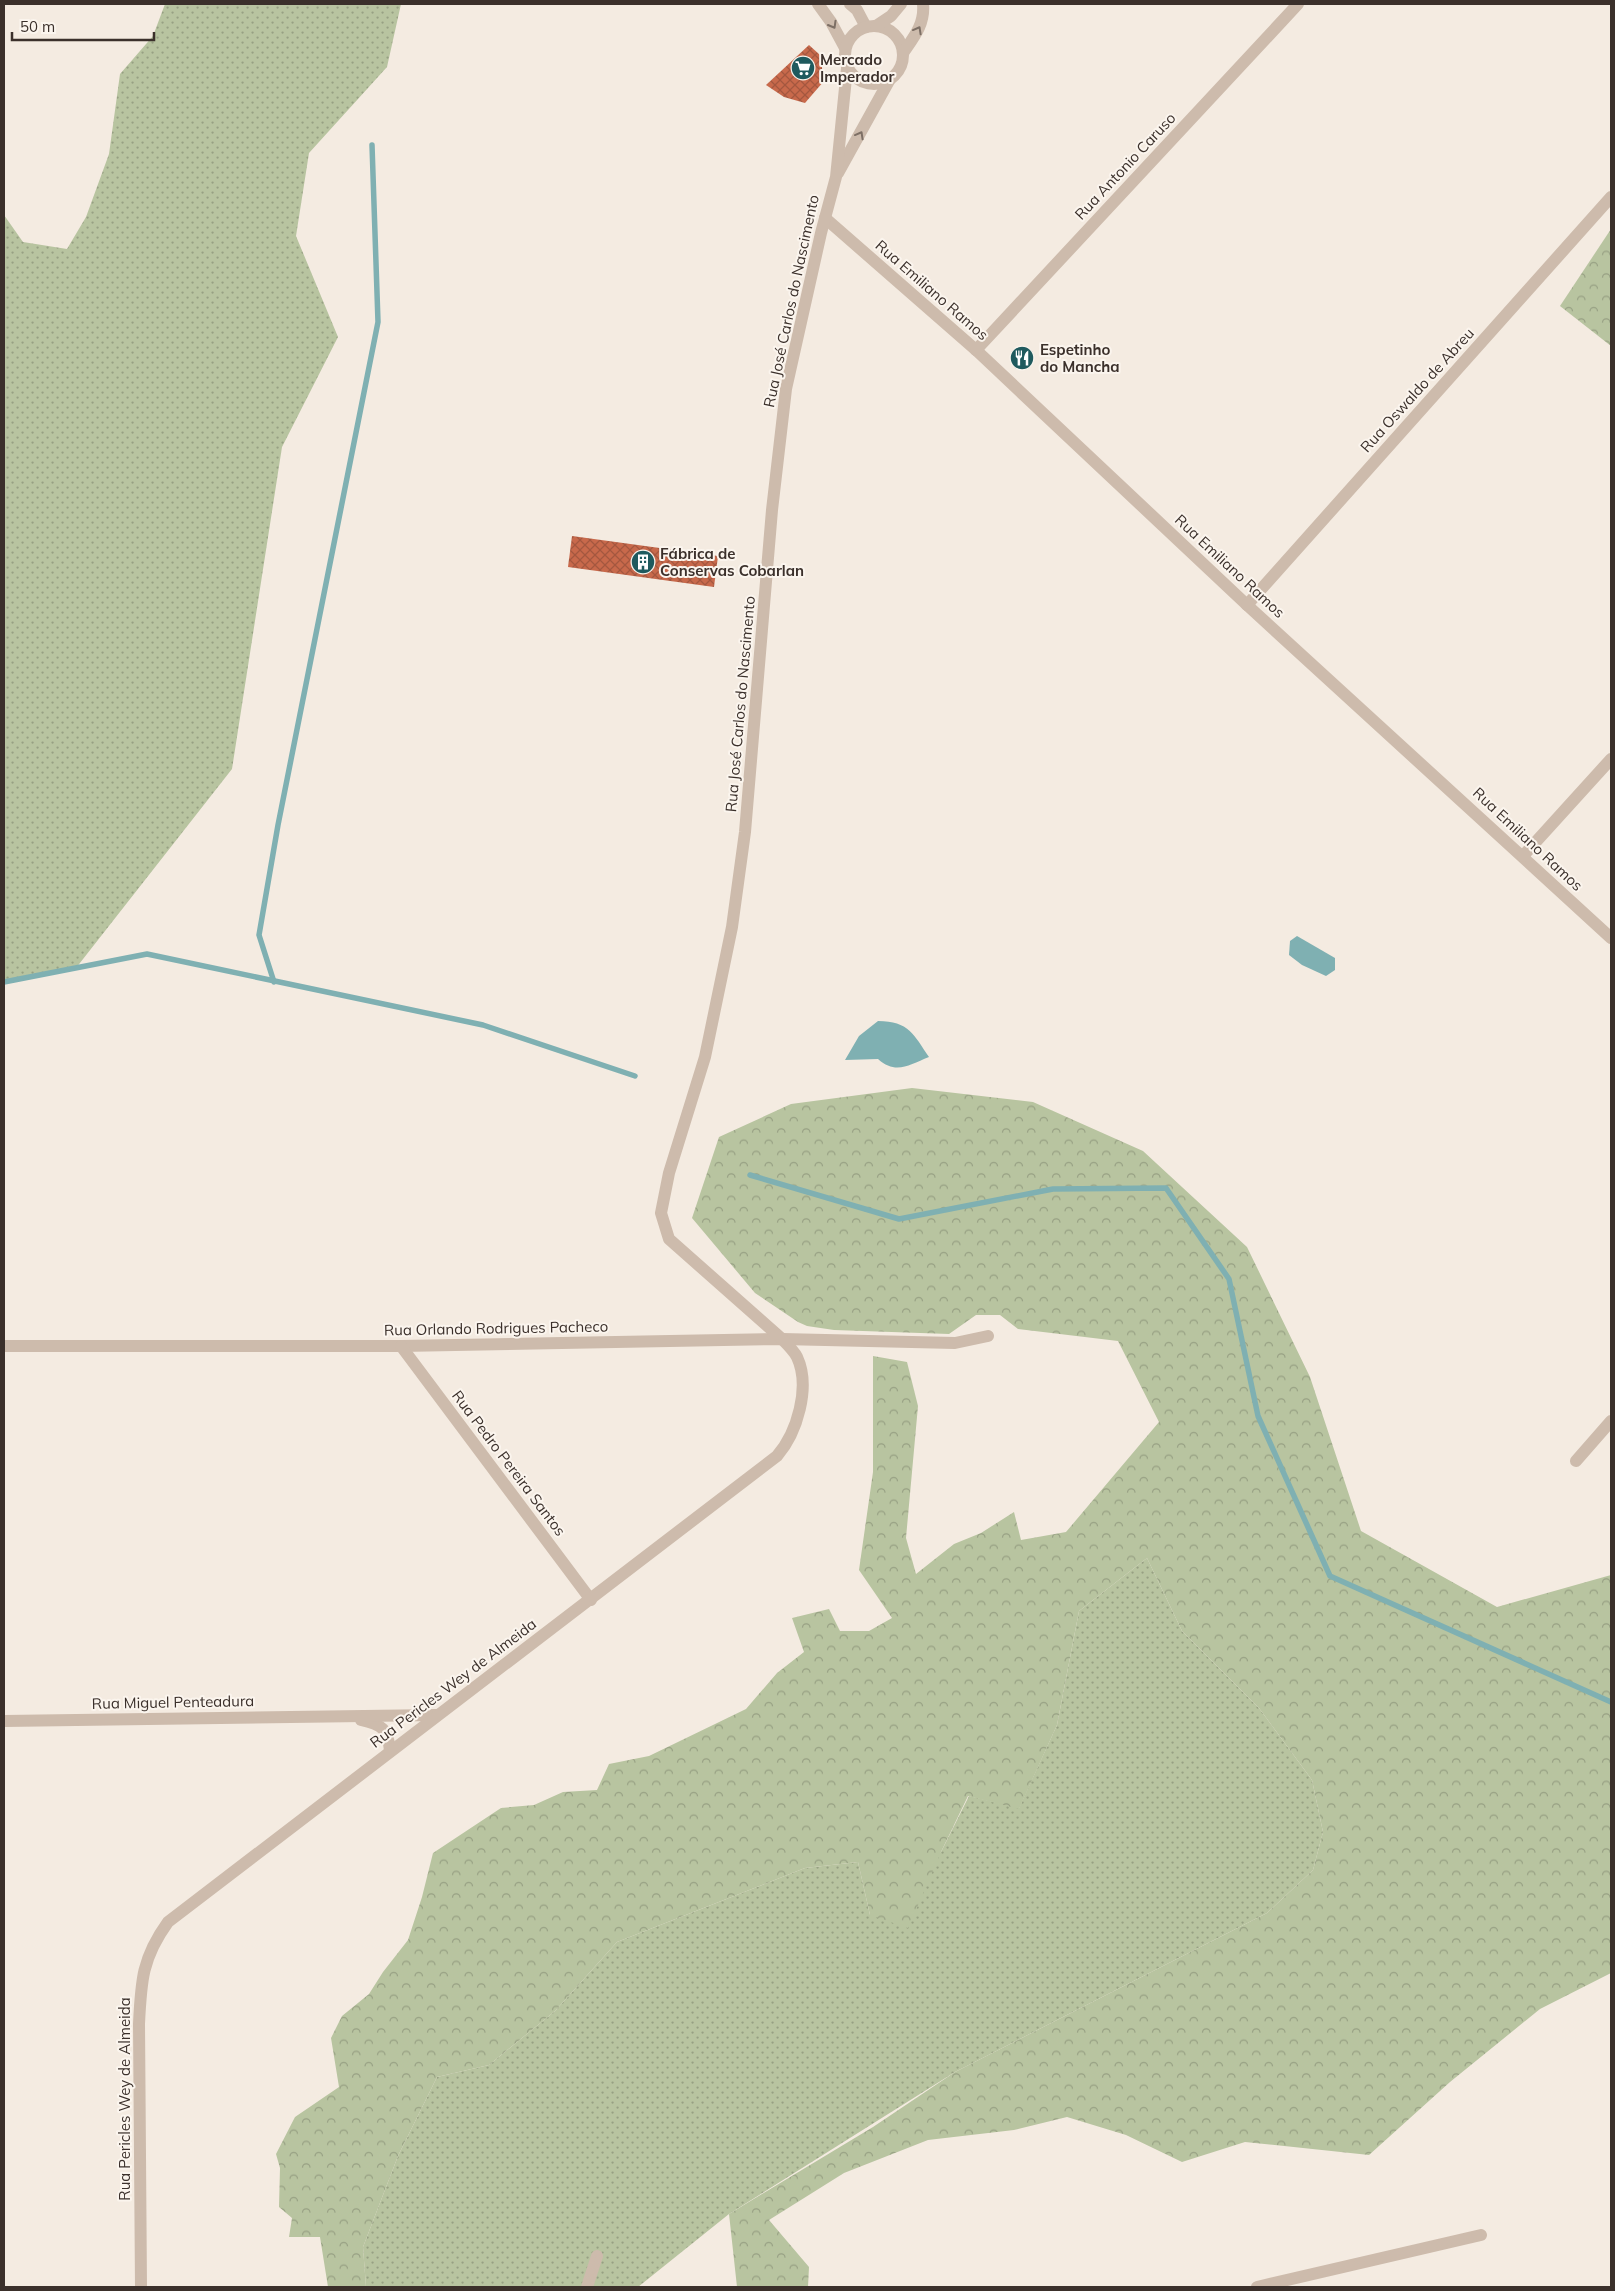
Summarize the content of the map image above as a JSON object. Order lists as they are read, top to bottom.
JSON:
{
  "streets": {
    "street": [
      "Rua Antonio Caruso",
      "Rua Emiliano Ramos",
      "Rua José Carlos do Nascimento",
      "Rua Oswaldo de Abreu",
      "Rua Orlando Rodrigues Pacheco",
      "Rua Pedro Pereira Santos",
      "Rua Pericles Wey de Almeida",
      "Rua Miguel Penteadura"
    ]
  },
  "crossings": [
    ["Rua Antonio Caruso", "Rua Emiliano Ramos"],
    ["Rua Emiliano Ramos", "Rua José Carlos do Nascimento"],
    ["Rua Emiliano Ramos", "Rua Oswaldo de Abreu"],
    ["Rua José Carlos do Nascimento", "Rua Pericles Wey de Almeida"],
    ["Rua Orlando Rodrigues Pacheco", "Rua Pedro Pereira Santos"],
    ["Rua Orlando Rodrigues Pacheco", "Rua Pericles Wey de Almeida"],
    ["Rua Pedro Pereira Santos", "Rua Pericles Wey de Almeida"],
    ["Rua Pericles Wey de Almeida", "Rua Miguel Penteadura"]
  ],
  "places": {
    "supermarket": ["Mercado Imperador"],
    "restaurant": ["Espetinho do Mancha"],
    "building": ["Fábrica de Conservas Cobarlan"]
  },
  "scale_bar": "50 m"
}
